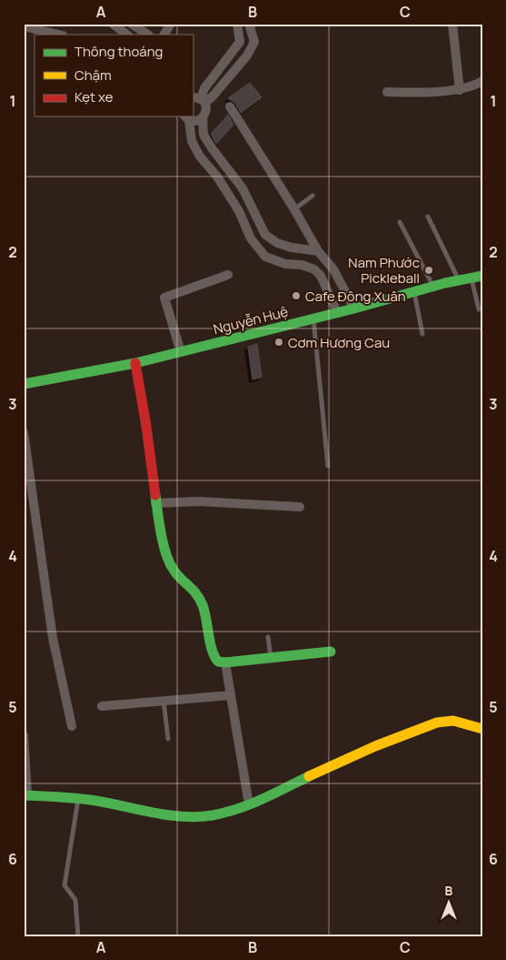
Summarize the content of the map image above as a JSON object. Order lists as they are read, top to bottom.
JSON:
{
  "streets": {
    "street": ["Nguyễn Huệ"]
  },
  "places": ["Nam Phước Pickleball", "Cafe Đông Xuân", "Cơm Hương Cau"],
  "legend": ["Thông thoáng", "Chậm", "Kẹt xe"],
  "north": "top",
  "grid": {
    "columns": ["A", "B", "C"],
    "rows": [
      "1",
      "2",
      "3",
      "4",
      "5",
      "6"
    ]
  }
}
